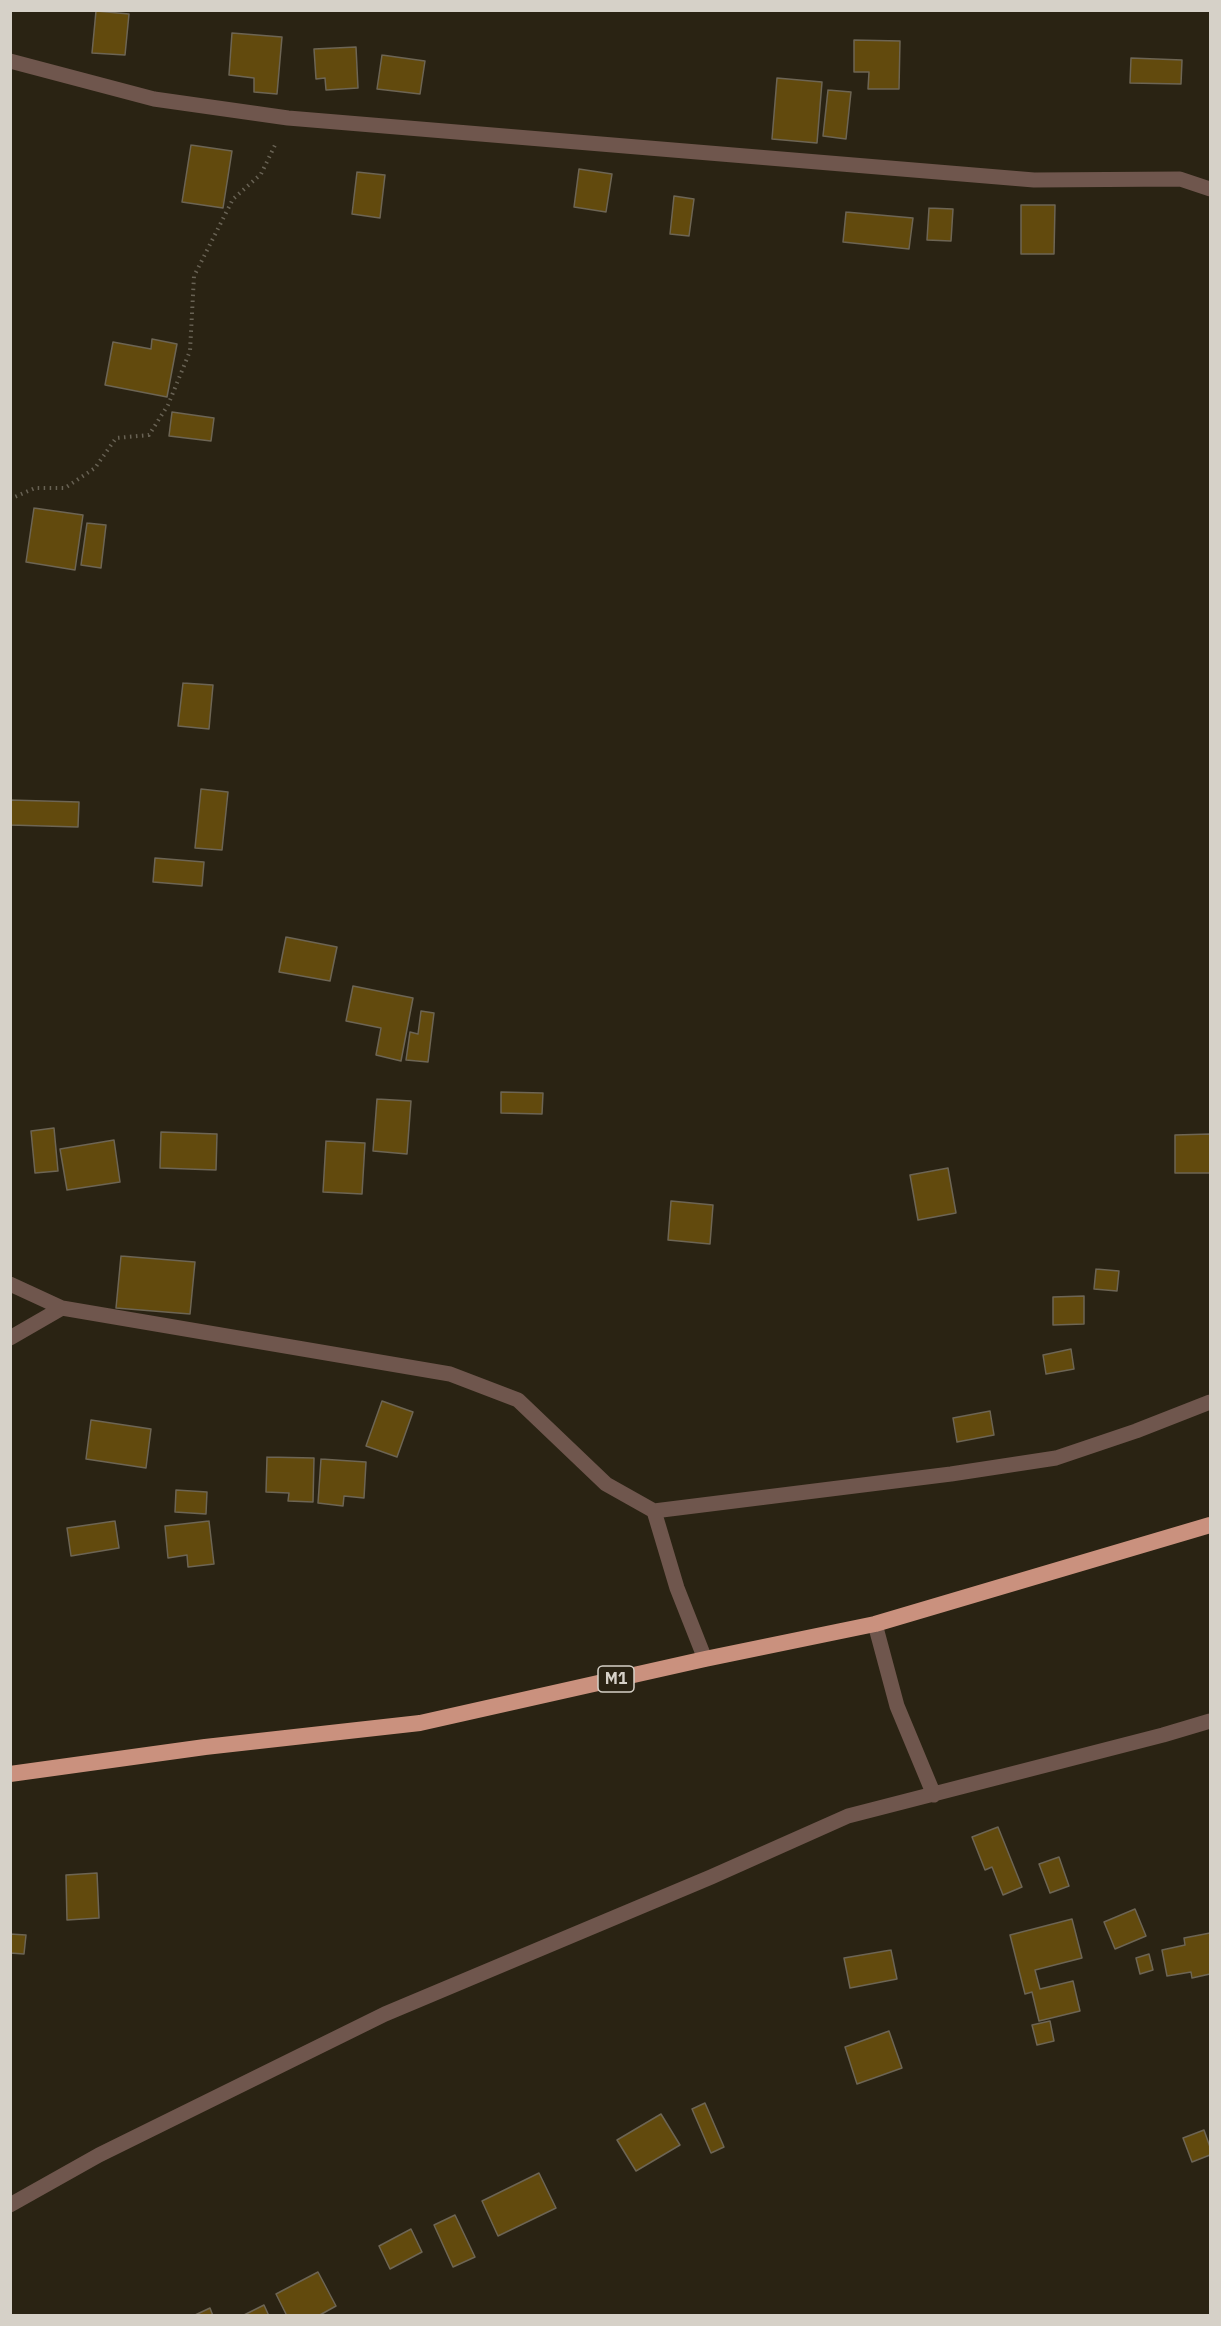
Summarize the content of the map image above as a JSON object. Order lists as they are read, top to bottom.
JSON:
{
  "streets": {
    "highway": ["M1"]
  }
}
